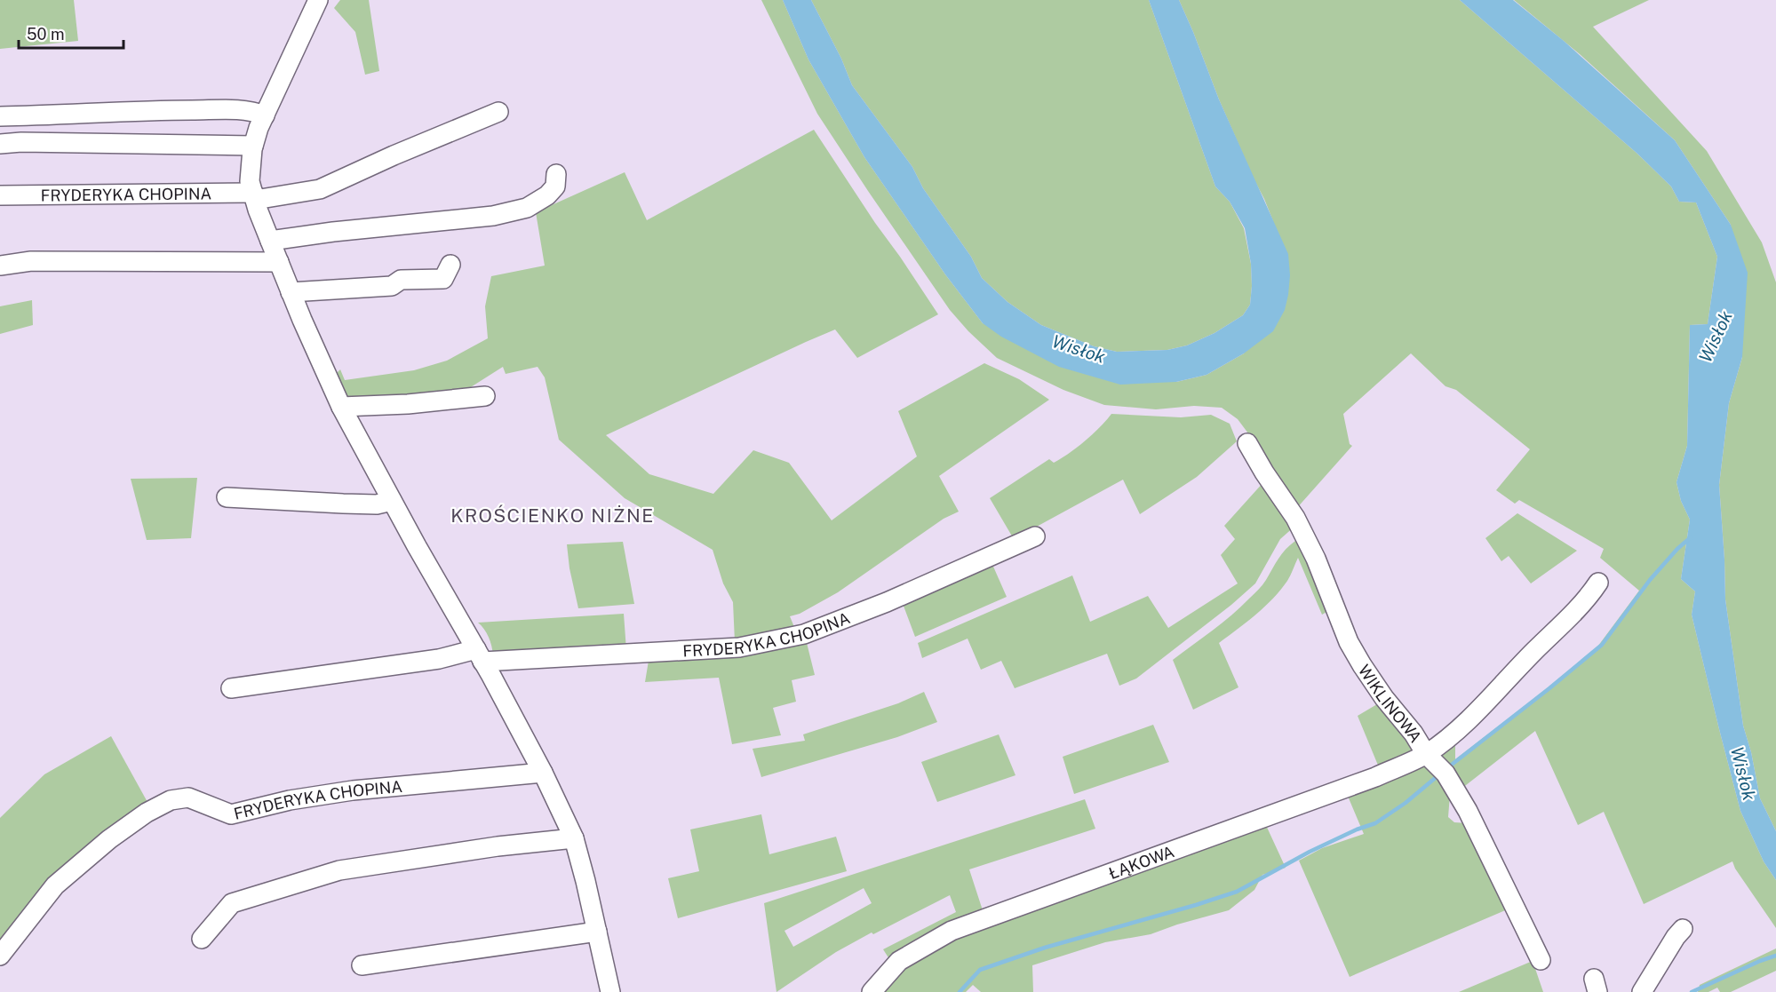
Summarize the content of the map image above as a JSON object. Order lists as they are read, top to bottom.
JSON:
{
  "streets": {
    "street": ["FRYDERYKA CHOPINA", "WIKLINOWA", "ŁĄKOWA"]
  },
  "crossings": [
    ["WIKLINOWA", "ŁĄKOWA"]
  ],
  "districts": ["KROŚCIENKO NIŻNE"],
  "water": ["Wisłok"],
  "scale_bar": "50 m"
}
